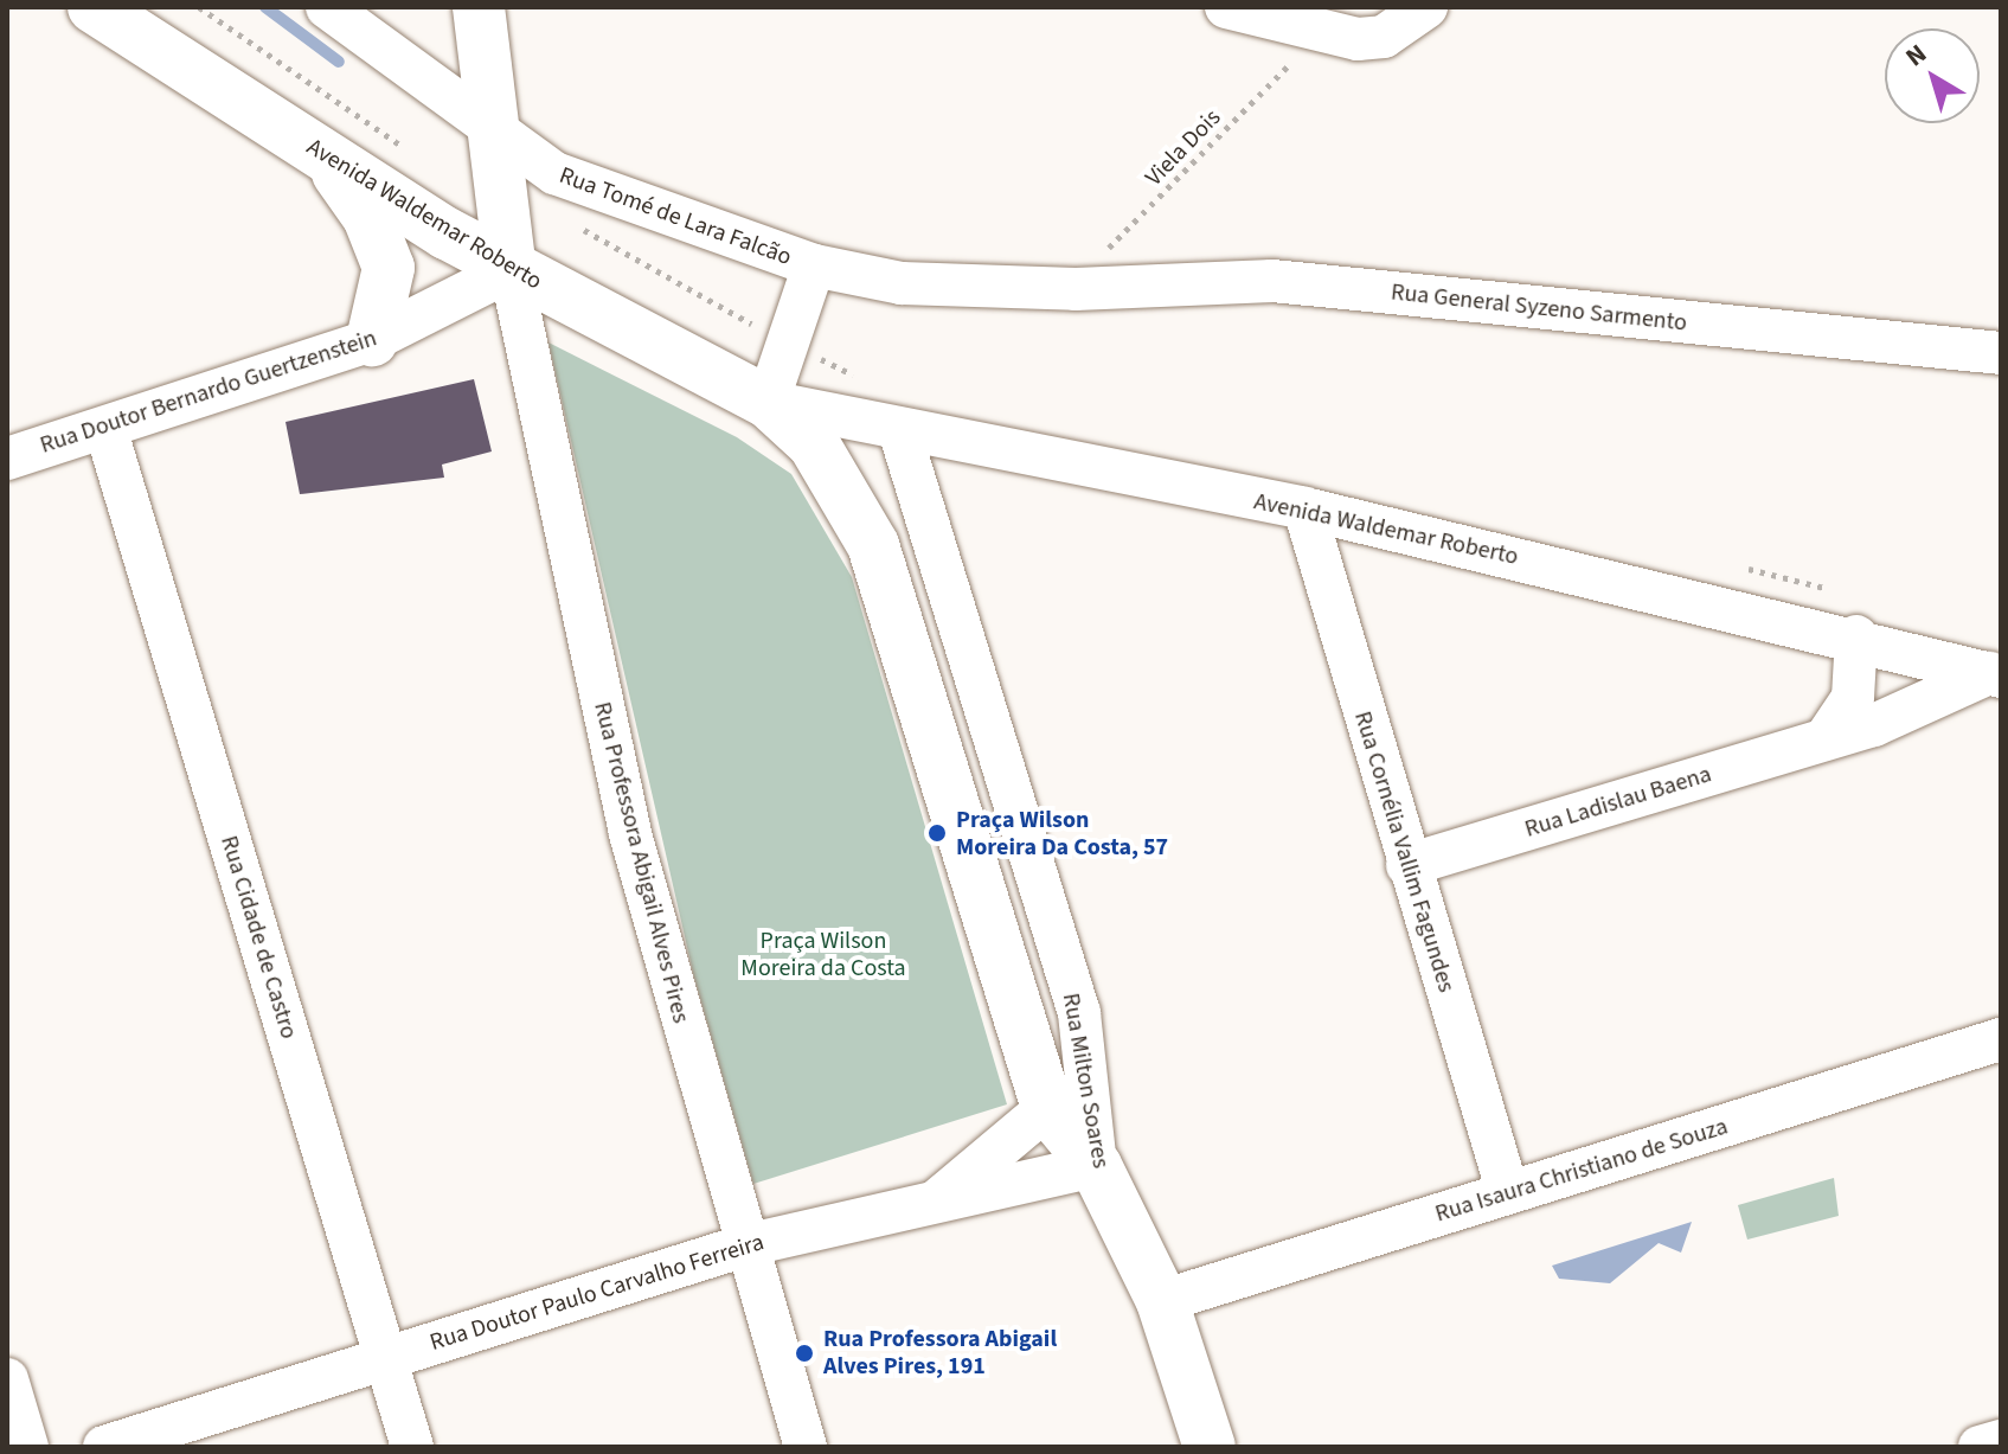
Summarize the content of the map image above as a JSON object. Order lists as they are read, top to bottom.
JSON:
{
  "streets": {
    "main road": ["Avenida Waldemar Roberto", "Rua Milton Soares"],
    "street": [
      "Rua Tomé de Lara Falcão",
      "Rua General Syzeno Sarmento",
      "Rua Doutor Bernardo Guertzenstein",
      "Rua Ladislau Baena",
      "Rua Cornélia Vallim Fagundes",
      "Rua Professora Abigail Alves Pires",
      "Rua Cidade de Castro",
      "Rua Isaura Christiano de Souza",
      "Rua Doutor Paulo Carvalho Ferreira"
    ],
    "path": ["Viela Dois"]
  },
  "crossings": [
    ["Viela Dois", "Rua Tomé de Lara Falcão"],
    ["Viela Dois", "Rua General Syzeno Sarmento"],
    ["Avenida Waldemar Roberto", "Rua Doutor Bernardo Guertzenstein"],
    ["Avenida Waldemar Roberto", "Rua Ladislau Baena"],
    ["Avenida Waldemar Roberto", "Rua Cornélia Vallim Fagundes"],
    ["Avenida Waldemar Roberto", "Rua Professora Abigail Alves Pires"],
    ["Avenida Waldemar Roberto", "Rua Milton Soares"],
    ["Rua Tomé de Lara Falcão", "Rua General Syzeno Sarmento"],
    ["Rua Doutor Bernardo Guertzenstein", "Rua Professora Abigail Alves Pires"],
    ["Rua Doutor Bernardo Guertzenstein", "Rua Cidade de Castro"],
    ["Rua Ladislau Baena", "Rua Cornélia Vallim Fagundes"],
    ["Rua Cornélia Vallim Fagundes", "Rua Isaura Christiano de Souza"],
    ["Rua Professora Abigail Alves Pires", "Rua Doutor Paulo Carvalho Ferreira"],
    ["Rua Cidade de Castro", "Rua Doutor Paulo Carvalho Ferreira"],
    ["Rua Milton Soares", "Rua Isaura Christiano de Souza"],
    ["Rua Milton Soares", "Rua Doutor Paulo Carvalho Ferreira"]
  ],
  "parks": ["Praça Wilson Moreira da Costa"],
  "places": ["Praça Wilson Moreira Da Costa, 57", "Rua Professora Abigail Alves Pires, 191"],
  "north": "top left"
}
